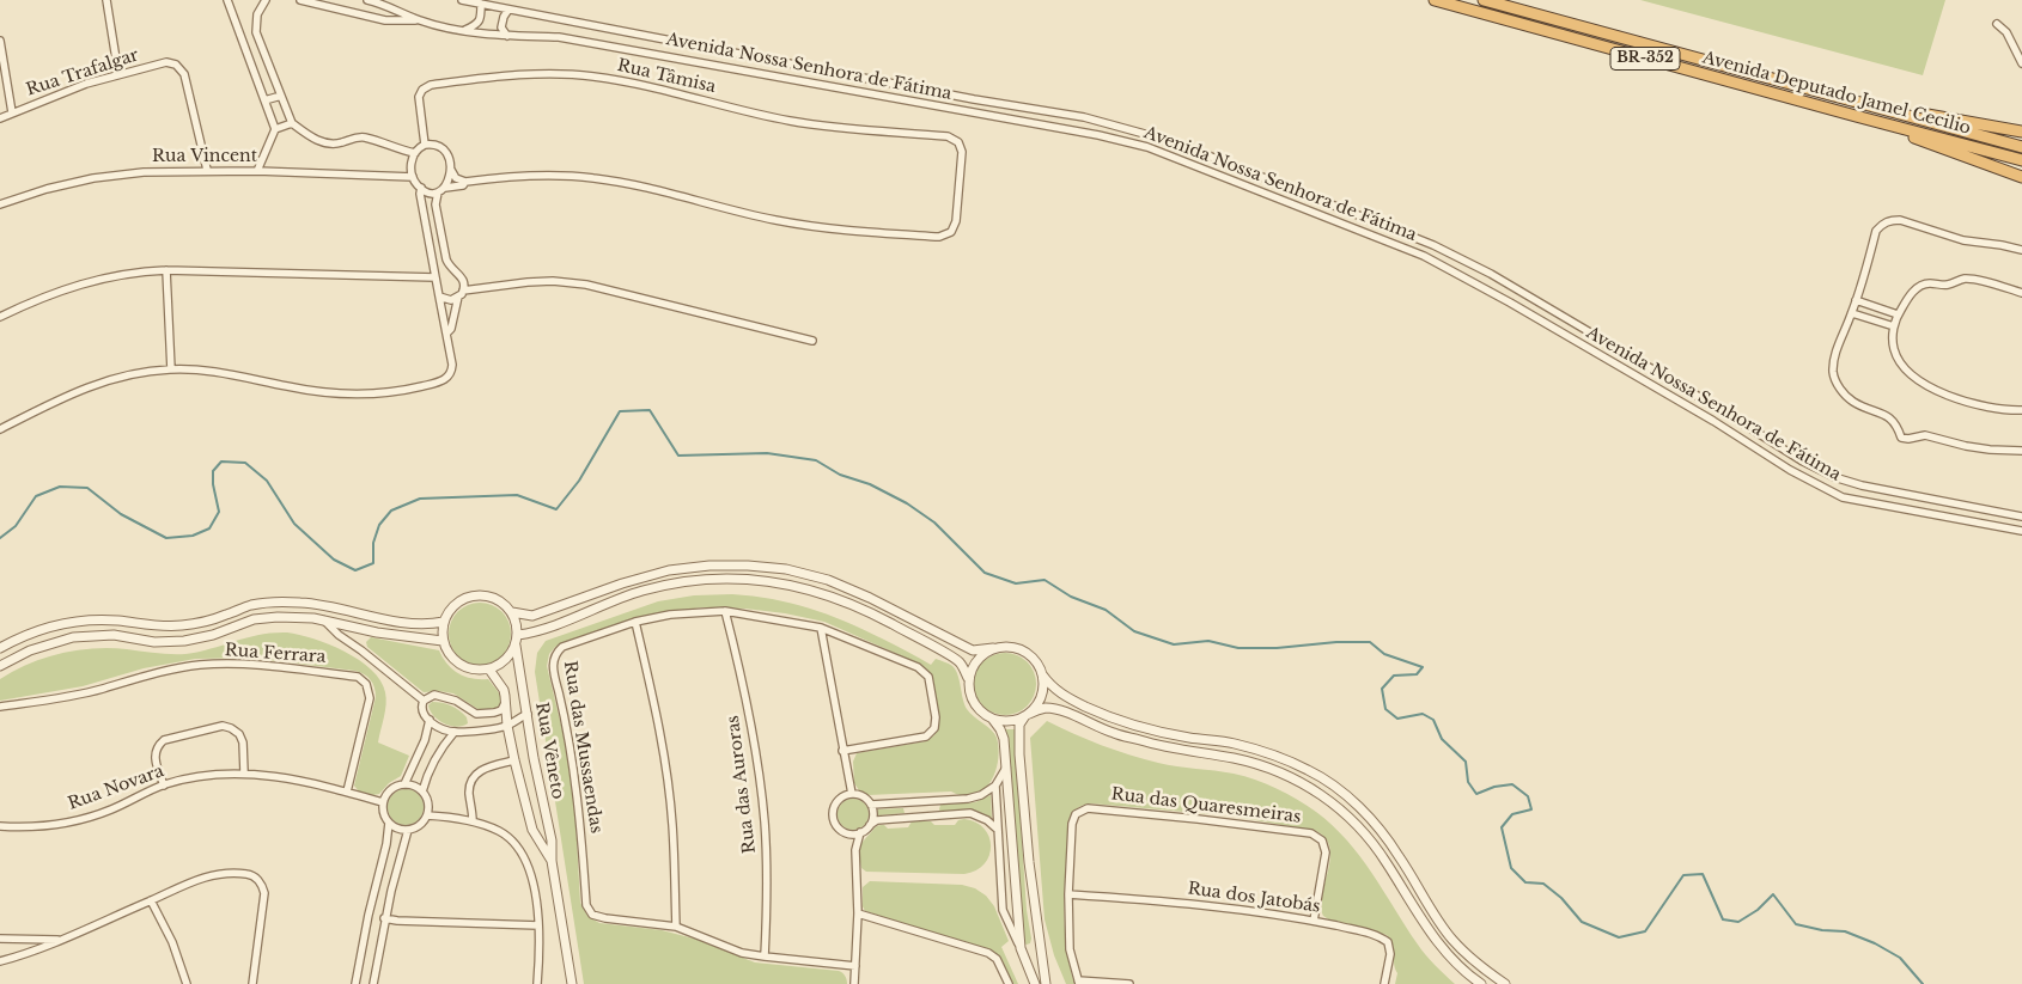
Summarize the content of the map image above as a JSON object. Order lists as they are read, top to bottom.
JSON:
{
  "streets": {
    "highway": ["BR-352", "Avenida Deputado Jamel Cecilio"],
    "street": [
      "Avenida Nossa Senhora de Fátima",
      "Rua Trafalgar",
      "Rua Tâmisa",
      "Rua Vincent",
      "Rua Ferrara",
      "Rua das Mussaendas",
      "Rua Vêneto",
      "Rua das Auroras",
      "Rua Novara",
      "Rua das Quaresmeiras",
      "Rua dos Jatobás"
    ]
  },
  "crossings": [
    ["Rua Trafalgar", "Rua Vincent"],
    ["Rua Tâmisa", "Rua Vincent"],
    ["Rua Ferrara", "Rua Novara"],
    ["Rua das Quaresmeiras", "Rua dos Jatobás"]
  ]
}
